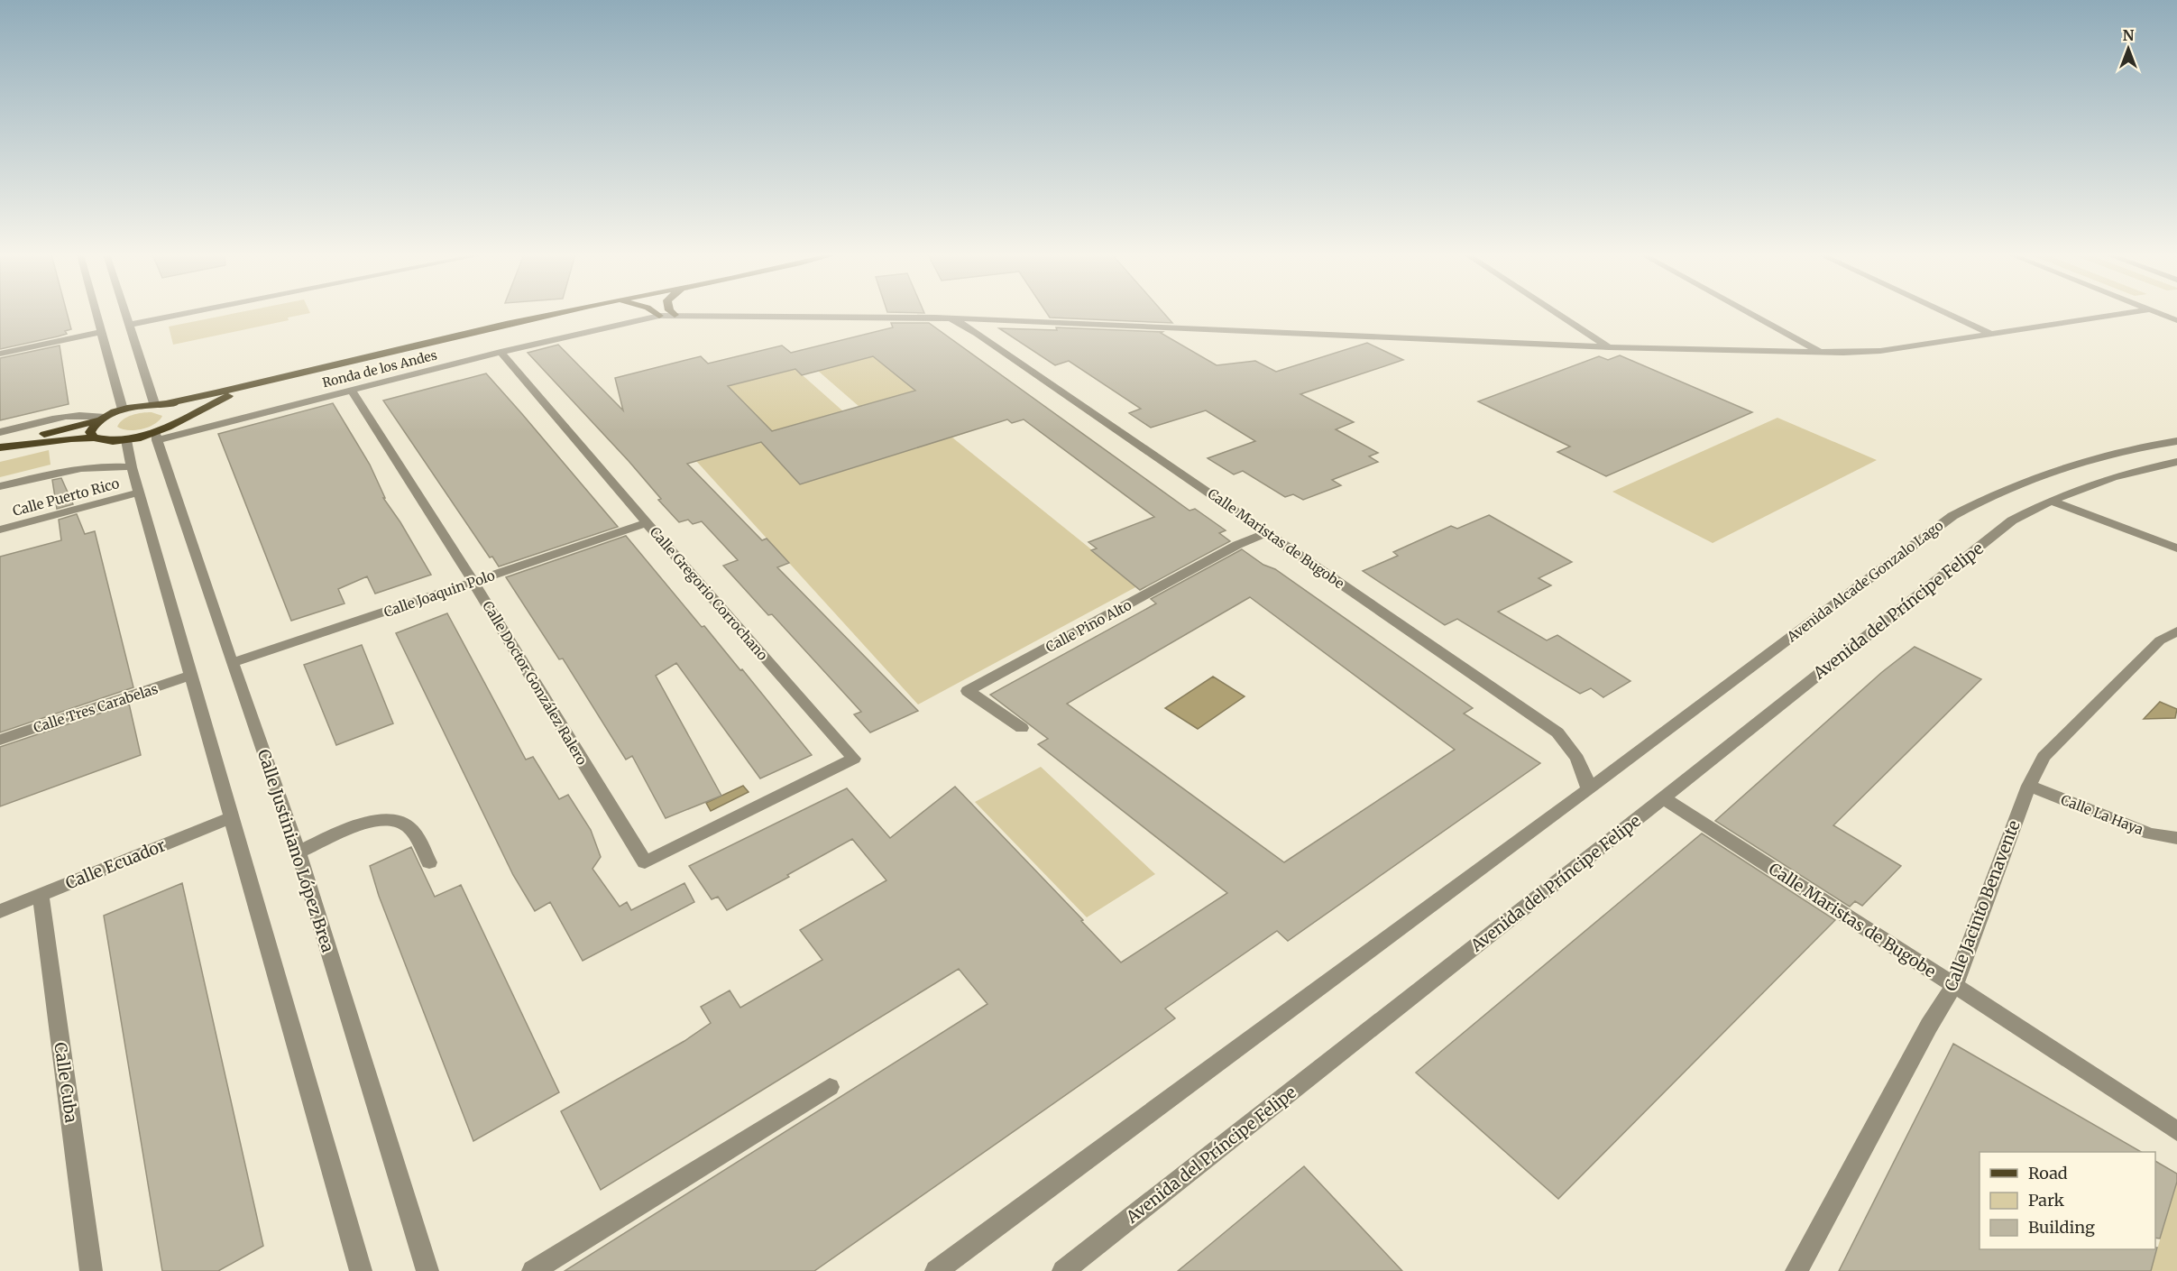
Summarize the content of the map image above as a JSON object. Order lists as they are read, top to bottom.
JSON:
{
  "streets": {
    "street": [
      "Ronda de los Andes",
      "Calle Puerto Rico",
      "Calle Maristas de Bugobe",
      "Avenida Alcade Gonzalo Lago",
      "Calle Joaquin Polo",
      "Calle Gregorio Corrochano",
      "Avenida del Príncipe Felipe",
      "Calle Pino Alto",
      "Calle Doctor González Ralero",
      "Calle Tres Carabelas",
      "Calle La Haya",
      "Calle Justiniano López Brea",
      "Calle Ecuador",
      "Calle Jacinto Benavente",
      "Calle Cuba"
    ]
  },
  "crossings": [
    ["Ronda de los Andes", "Calle Maristas de Bugobe"],
    ["Ronda de los Andes", "Calle Gregorio Corrochano"],
    ["Ronda de los Andes", "Calle Doctor González Ralero"],
    ["Ronda de los Andes", "Calle Justiniano López Brea"],
    ["Calle Maristas de Bugobe", "Avenida Alcade Gonzalo Lago"],
    ["Calle Maristas de Bugobe", "Avenida del Príncipe Felipe"],
    ["Calle Maristas de Bugobe", "Calle Pino Alto"],
    ["Calle Maristas de Bugobe", "Calle Jacinto Benavente"],
    ["Calle Joaquin Polo", "Calle Gregorio Corrochano"],
    ["Calle Joaquin Polo", "Calle Doctor González Ralero"],
    ["Calle Joaquin Polo", "Calle Justiniano López Brea"],
    ["Calle Gregorio Corrochano", "Calle Doctor González Ralero"],
    ["Calle La Haya", "Calle Jacinto Benavente"],
    ["Calle Ecuador", "Calle Cuba"]
  ],
  "legend": ["Road", "Park", "Building"],
  "north": "top"
}
